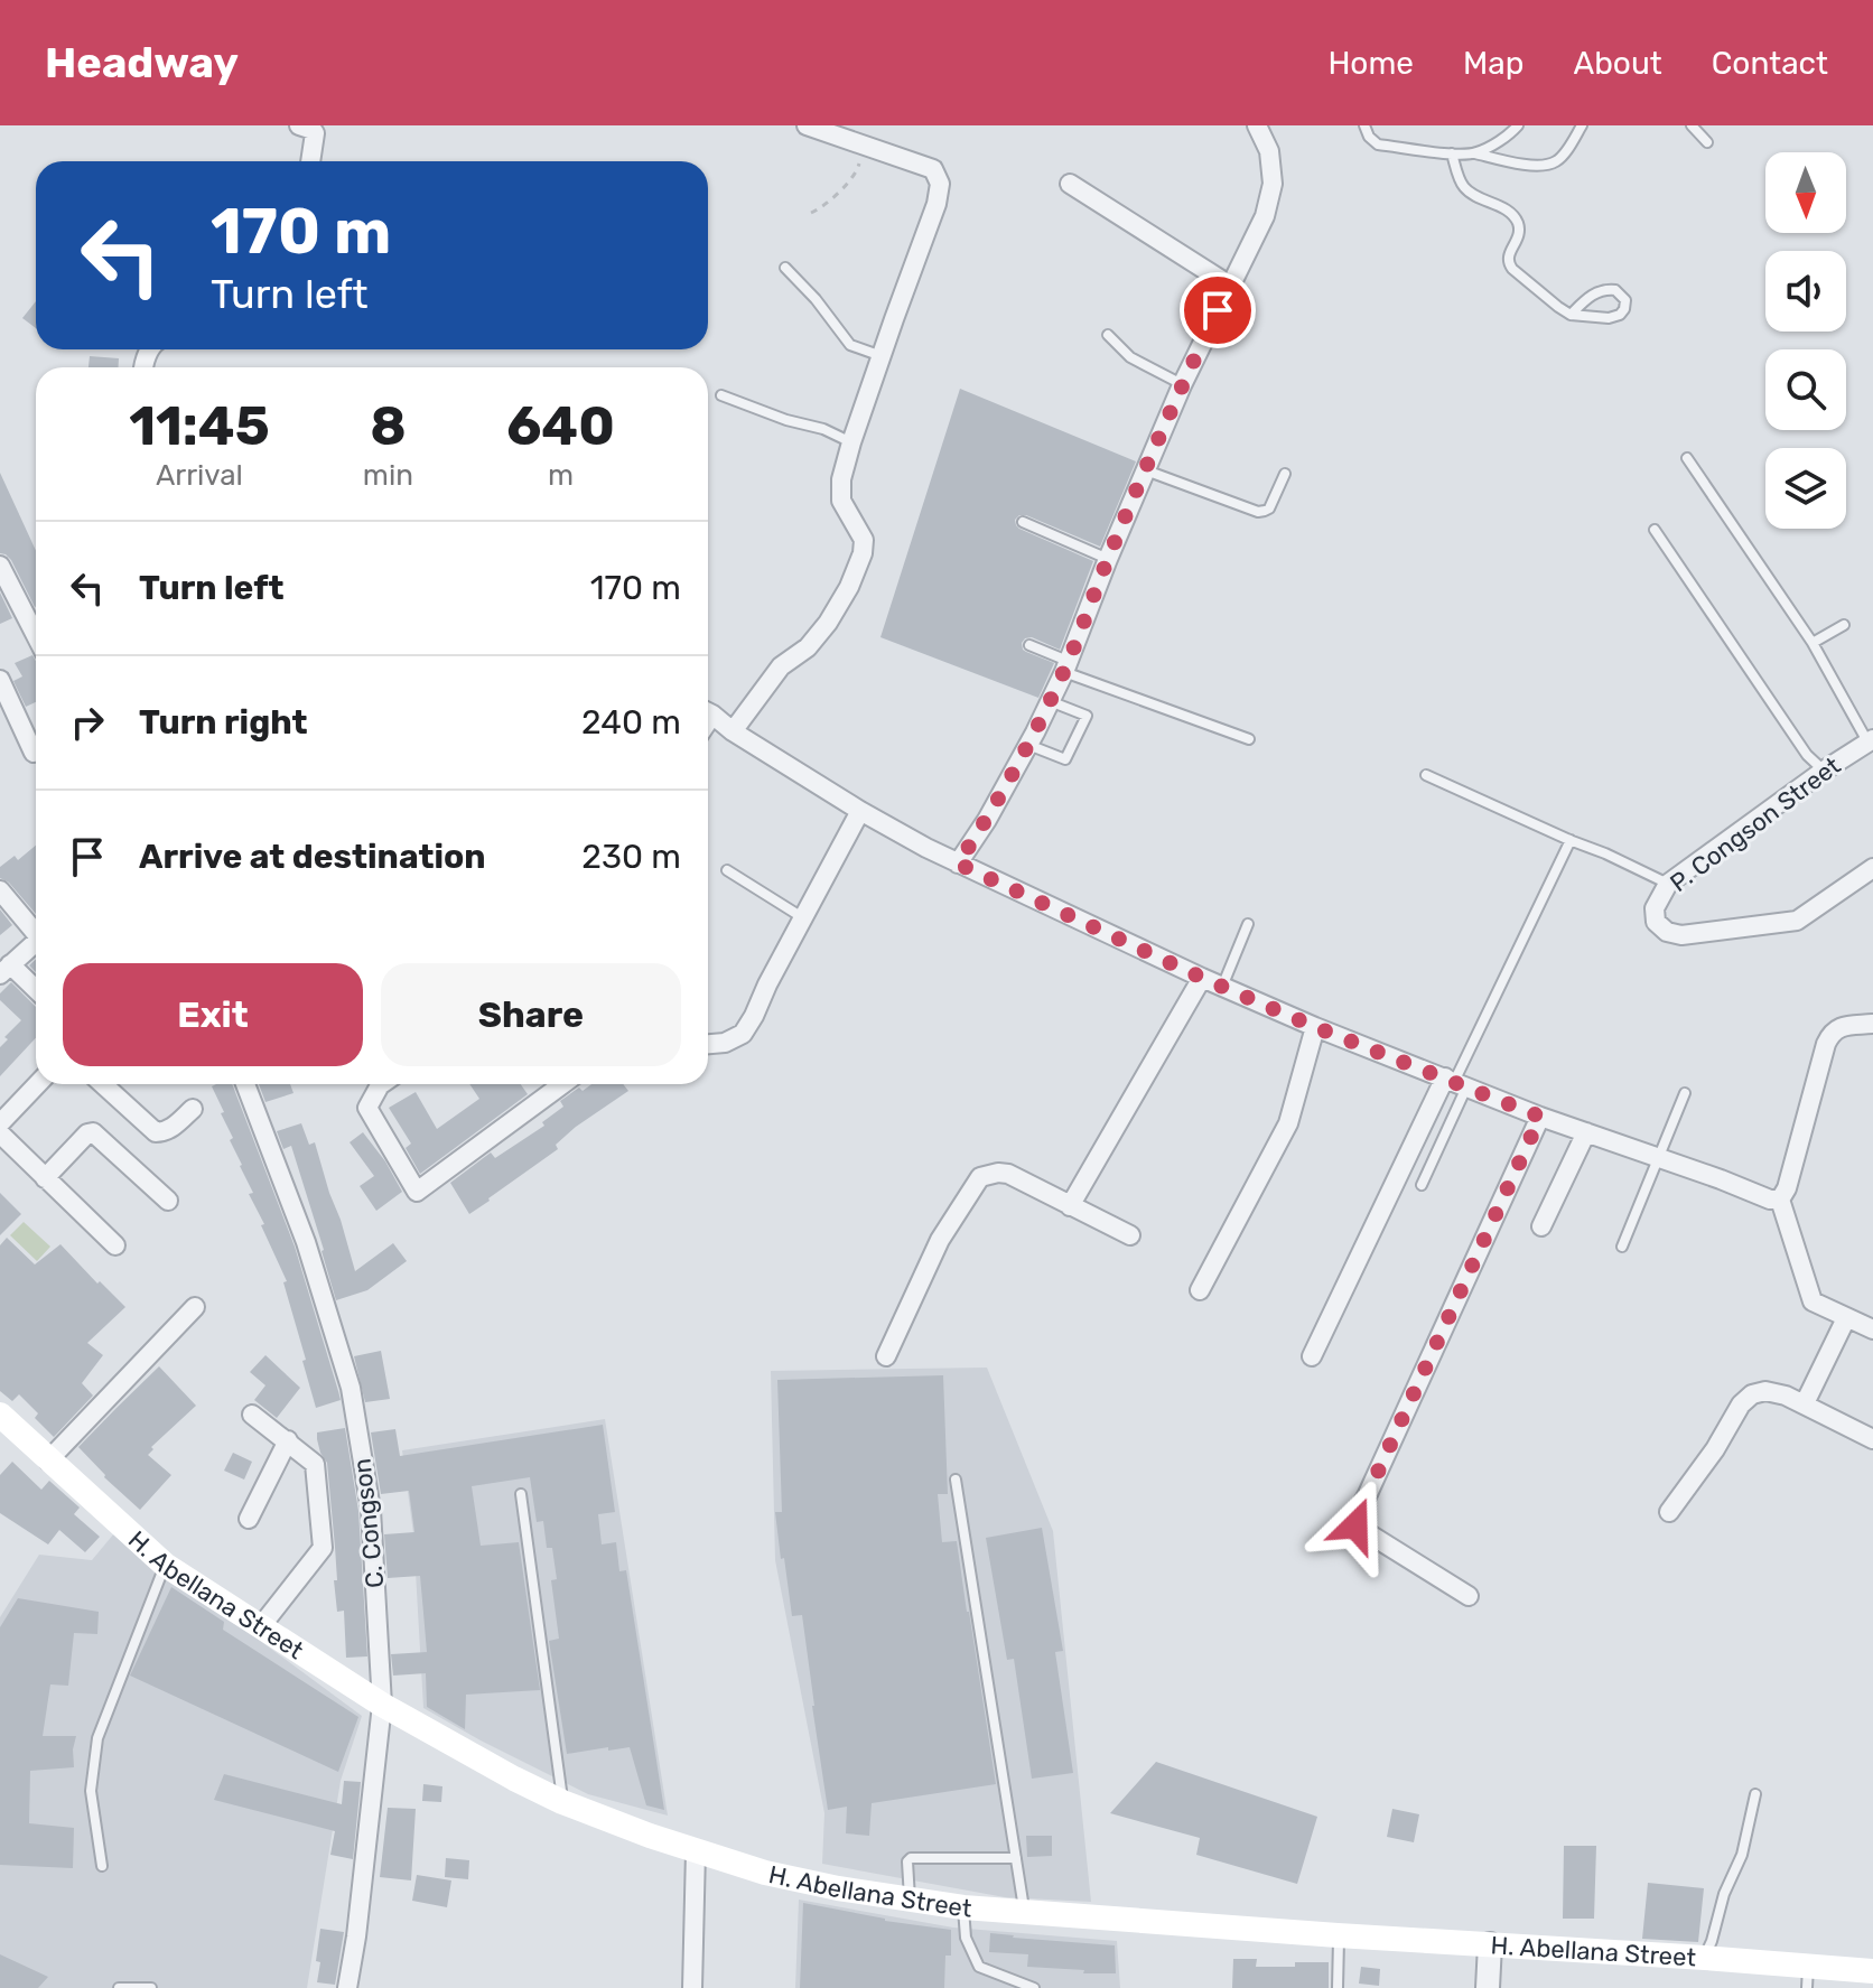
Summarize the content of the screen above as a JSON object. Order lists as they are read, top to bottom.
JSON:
{
  "streets": {
    "main road": ["H. Abellana Street"],
    "street": ["P. Congson Street", "C. Congson"]
  },
  "crossings": [
    ["C. Congson", "H. Abellana Street"]
  ],
  "north": "bottom",
  "page": {
    "header": "Headway",
    "nav": [
      "Home",
      "Map",
      "About",
      "Contact"
    ],
    "turn": ["170 m", "Turn left"],
    "eta": [
      "11:45",
      "Arrival",
      "8",
      "min",
      "640",
      "m"
    ],
    "list": [
      {
        "name": "Turn left",
        "value": "170 m"
      },
      {
        "name": "Turn right",
        "value": "240 m"
      },
      {
        "name": "Arrive at destination",
        "value": "230 m"
      }
    ],
    "buttons": ["Exit", "Share"]
  }
}
